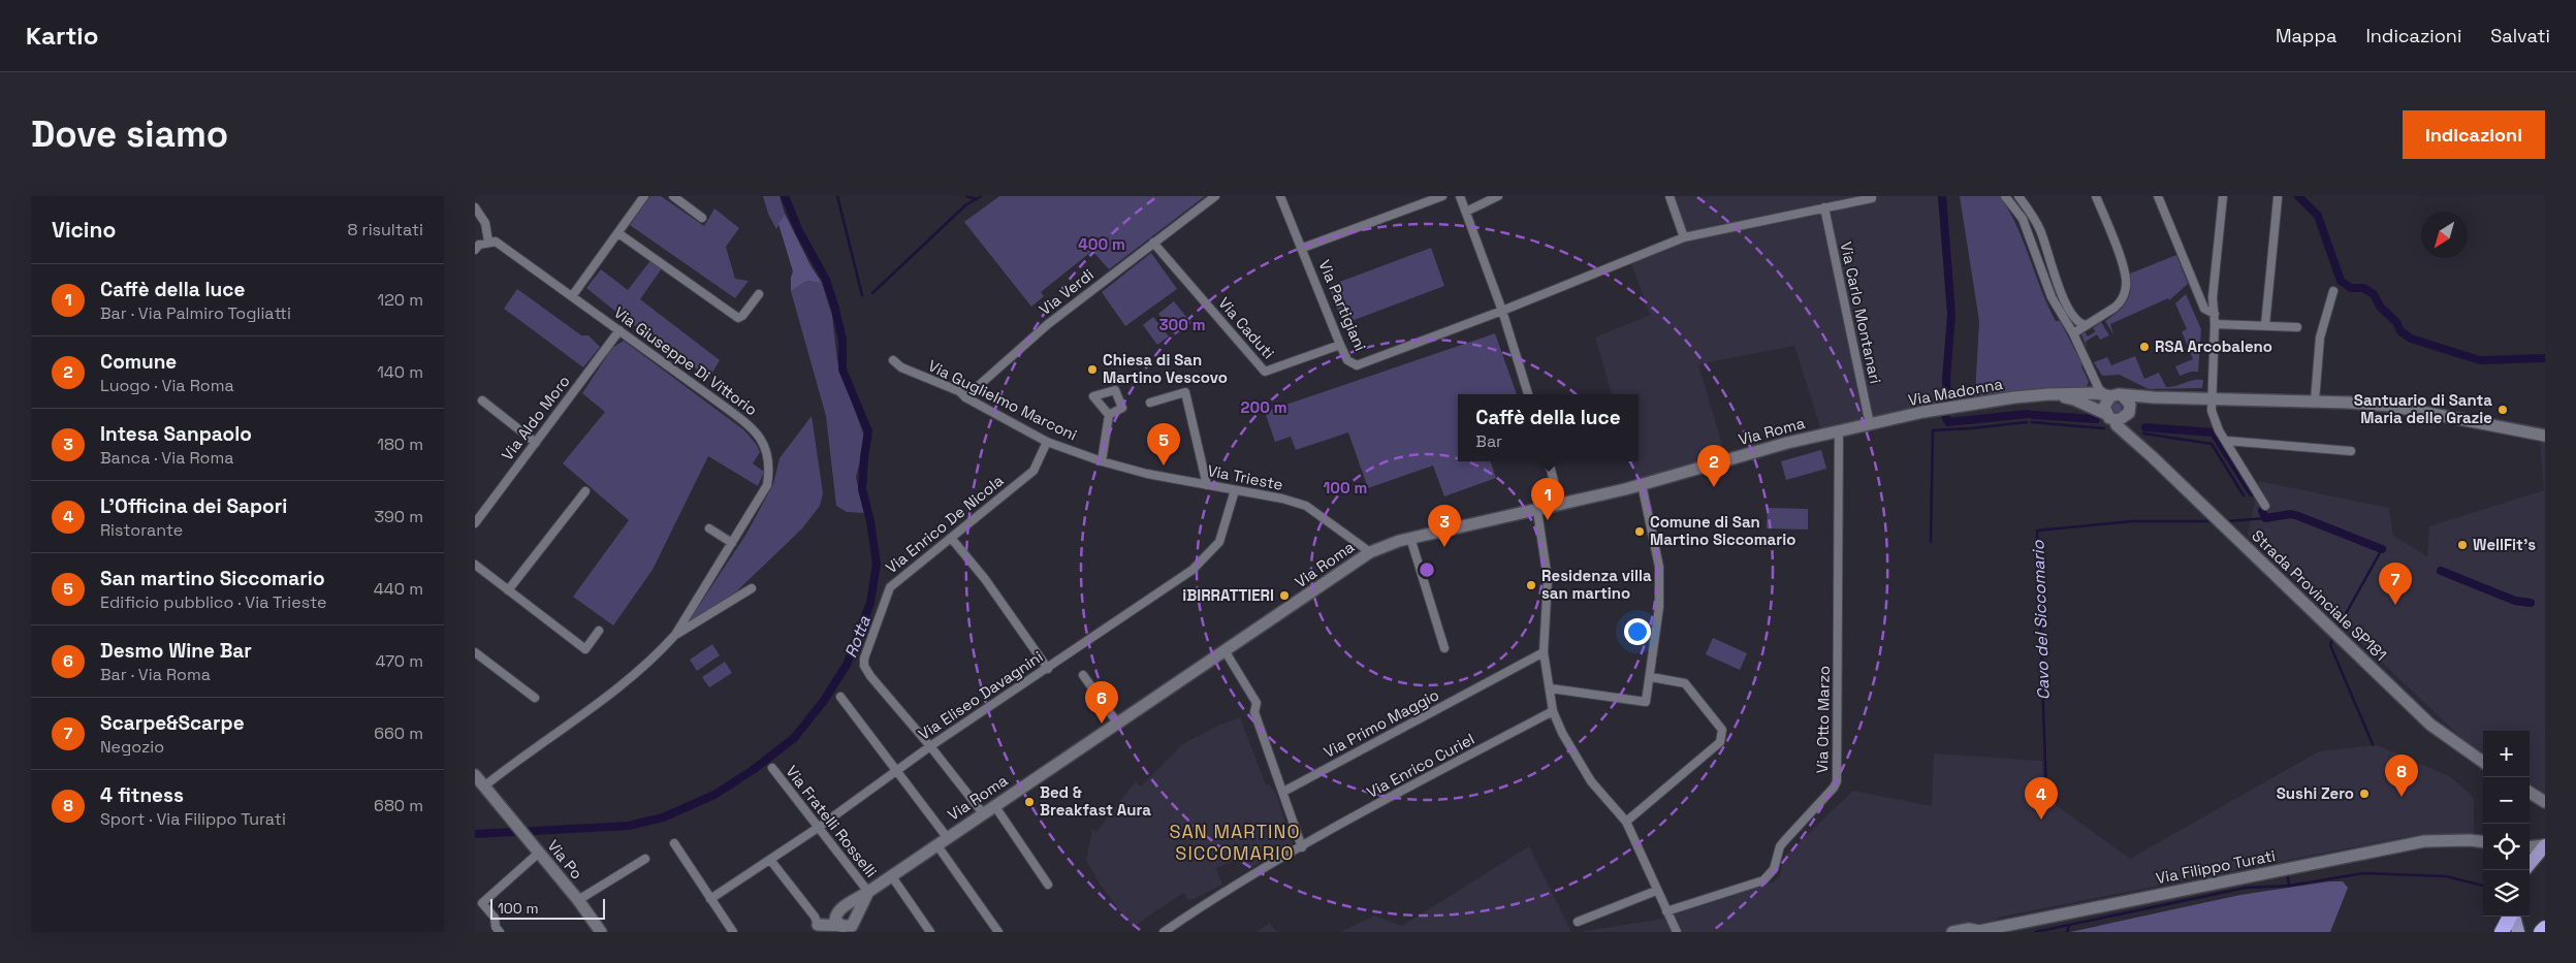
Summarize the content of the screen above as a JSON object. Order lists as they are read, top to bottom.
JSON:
{
  "streets": {
    "street": [
      "Via Verdi",
      "Via Partigiani",
      "Via Carlo Montanari",
      "Via Caduti",
      "Via Giuseppe Di Vittorio",
      "Via Madonna",
      "Via Guglielmo Marconi",
      "Via Aldo Moro",
      "Via Roma",
      "Via Trieste",
      "Via Enrico De Nicola",
      "Strada Provinciale SP181",
      "Via Eliseo Davagnini",
      "Via Otto Marzo",
      "Via Primo Maggio",
      "Via Enrico Curiel",
      "Via Fratelli Rosselli",
      "Via Po",
      "Via Filippo Turati"
    ]
  },
  "crossings": [
    ["Via Verdi", "Via Caduti"],
    ["Via Verdi", "Via Guglielmo Marconi"],
    ["Via Partigiani", "Via Carlo Montanari"],
    ["Via Partigiani", "Via Caduti"],
    ["Via Carlo Montanari", "Via Madonna"],
    ["Via Carlo Montanari", "Via Roma"],
    ["Via Giuseppe Di Vittorio", "Via Aldo Moro"],
    ["Via Giuseppe Di Vittorio", "Via Po"],
    ["Via Madonna", "Via Roma"],
    ["Via Guglielmo Marconi", "Via Trieste"],
    ["Via Guglielmo Marconi", "Via Enrico De Nicola"],
    ["Via Roma", "Via Trieste"],
    ["Via Roma", "Via Otto Marzo"],
    ["Via Roma", "Via Fratelli Rosselli"],
    ["Via Trieste", "Via Eliseo Davagnini"],
    ["Via Enrico De Nicola", "Via Eliseo Davagnini"],
    ["Via Eliseo Davagnini", "Via Fratelli Rosselli"]
  ],
  "districts": ["SAN MARTINO SICCOMARIO"],
  "water": ["Cavo del Siccomario", "Rotta"],
  "places": [
    "RSA Arcobaleno",
    "Chiesa di San Martino Vescovo",
    "Santuario di Santa Maria delle Grazie",
    "Comune di San Martino Siccomario",
    "WellFit's",
    "Residenza villa san martino",
    "iBIRRATTIERI",
    "Sushi Zero",
    "Bed & Breakfast Aura"
  ],
  "scale_bar": "100 m",
  "north": "bottom left",
  "page": {
    "header": "Kartio",
    "nav": ["Mappa", "Indicazioni", "Salvati"],
    "buttons": "Indicazioni",
    "title": "Dove siamo",
    "heading": ["Vicino", "8 risultati"],
    "list": [
      {
        "mark": "1",
        "name": "Caffè della luce",
        "note": "Bar · Via Palmiro Togliatti",
        "value": "120 m"
      },
      {
        "mark": "2",
        "name": "Comune",
        "note": "Luogo · Via Roma",
        "value": "140 m"
      },
      {
        "mark": "3",
        "name": "Intesa Sanpaolo",
        "note": "Banca · Via Roma",
        "value": "180 m"
      },
      {
        "mark": "4",
        "name": "L’Officina dei Sapori",
        "note": "Ristorante",
        "value": "390 m"
      },
      {
        "mark": "5",
        "name": "San martino Siccomario",
        "note": "Edificio pubblico · Via Trieste",
        "value": "440 m"
      },
      {
        "mark": "6",
        "name": "Desmo Wine Bar",
        "note": "Bar · Via Roma",
        "value": "470 m"
      },
      {
        "mark": "7",
        "name": "Scarpe&Scarpe",
        "note": "Negozio",
        "value": "660 m"
      },
      {
        "mark": "8",
        "name": "4 fitness",
        "note": "Sport · Via Filippo Turati",
        "value": "680 m"
      }
    ],
    "popup": ["Caffè della luce", "Bar"],
    "pins": [
      "5",
      "2",
      "1",
      "3",
      "7",
      "6",
      "8",
      "4"
    ],
    "map_buttons": ["+", "−"],
    "scale": "100 m"
  },
  "rings": [
    "400 m",
    "300 m",
    "200 m",
    "100 m"
  ]
}
